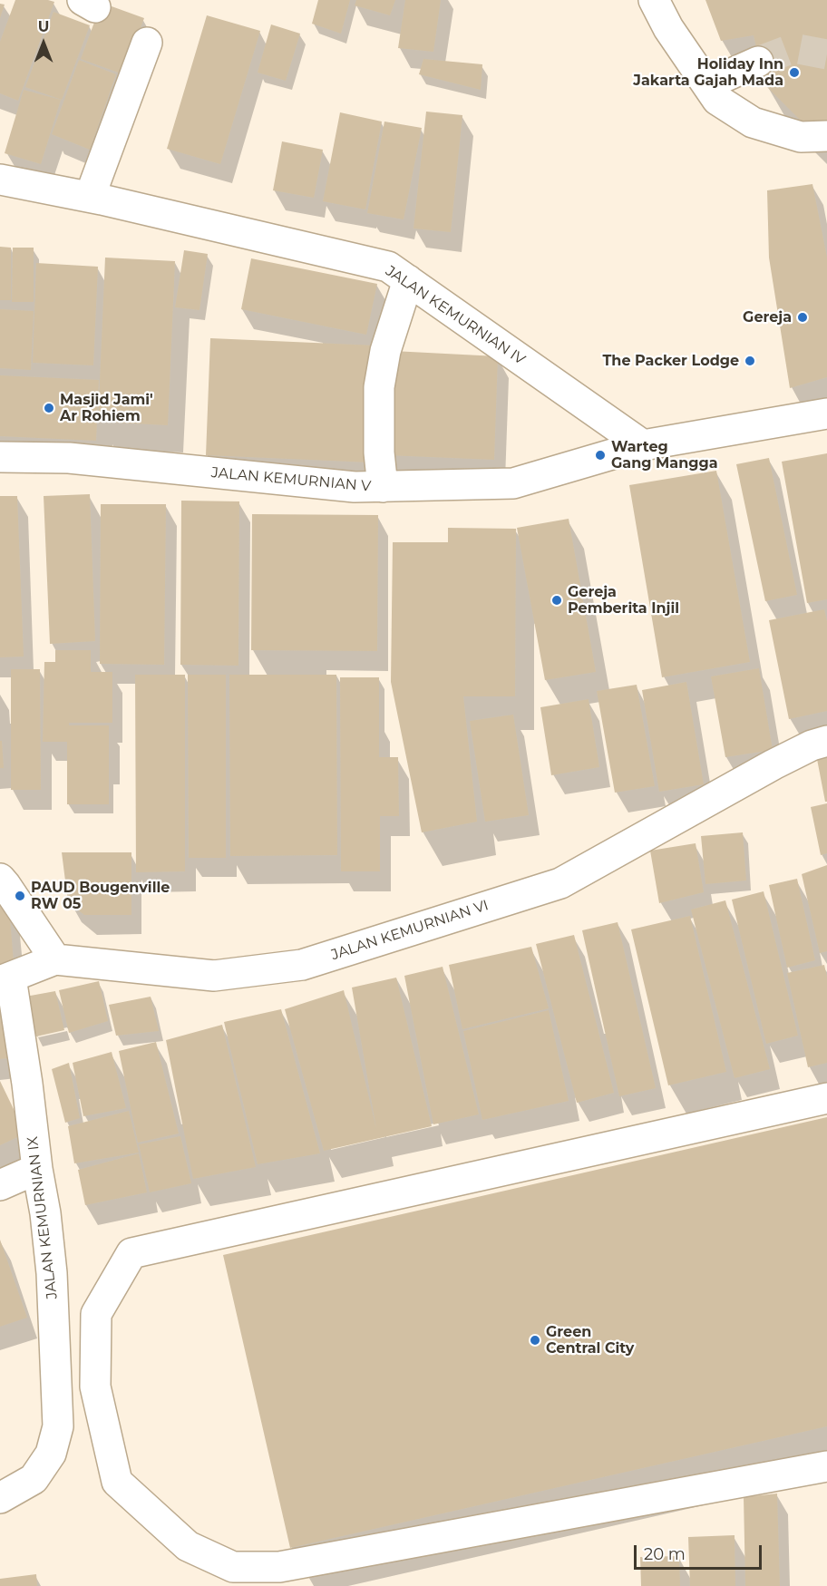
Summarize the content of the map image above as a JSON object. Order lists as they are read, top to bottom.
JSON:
{
  "streets": {
    "street": [
      "JALAN KEMURNIAN IV",
      "JALAN KEMURNIAN V",
      "JALAN KEMURNIAN VI",
      "JALAN KEMURNIAN IX"
    ]
  },
  "crossings": [
    ["JALAN KEMURNIAN IV", "JALAN KEMURNIAN V"]
  ],
  "places": [
    "Holiday Inn Jakarta Gajah Mada",
    "Gereja",
    "The Packer Lodge",
    "Masjid Jami' Ar Rohiem",
    "Warteg Gang Mangga",
    "Gereja Pemberita Injil",
    "PAUD Bougenville RW 05",
    "Green Central City"
  ],
  "scale_bar": "20 m",
  "north": "top"
}
